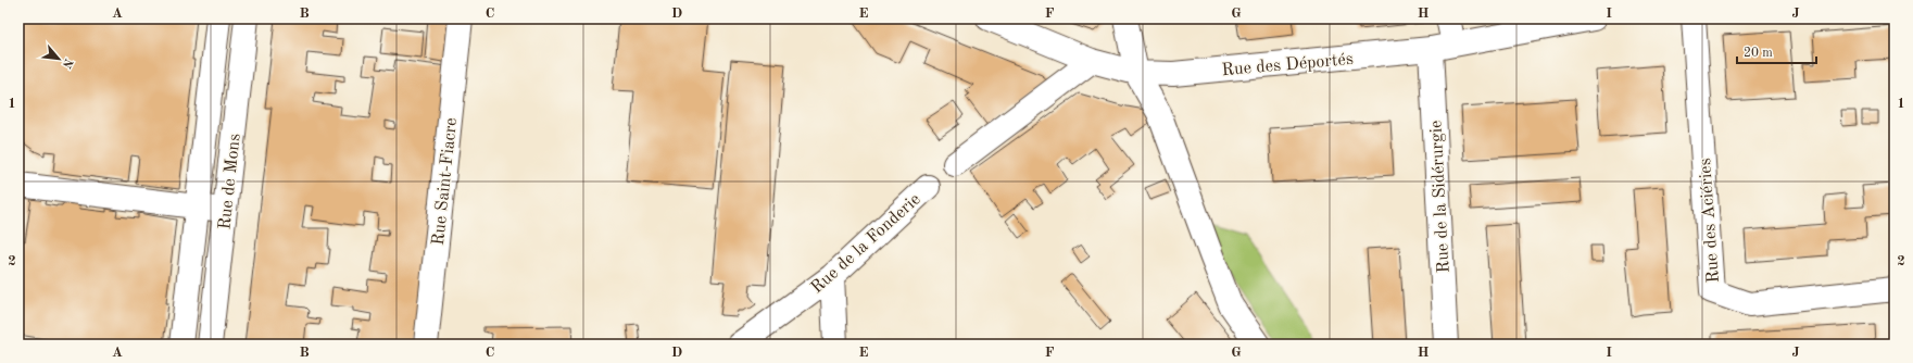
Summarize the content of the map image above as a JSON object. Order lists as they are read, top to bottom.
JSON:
{
  "streets": {
    "street": [
      "Rue des Déportés",
      "Rue de Mons",
      "Rue Saint-Fiacre",
      "Rue de la Sidérurgie",
      "Rue des Aciéries",
      "Rue de la Fonderie"
    ]
  },
  "crossings": [
    ["Rue des Déportés", "Rue de la Sidérurgie"]
  ],
  "scale_bar": "20 m",
  "north": "bottom right",
  "grid": {
    "columns": [
      "A",
      "B",
      "C",
      "D",
      "E",
      "F",
      "G",
      "H",
      "I",
      "J"
    ],
    "rows": ["1", "2"]
  }
}
